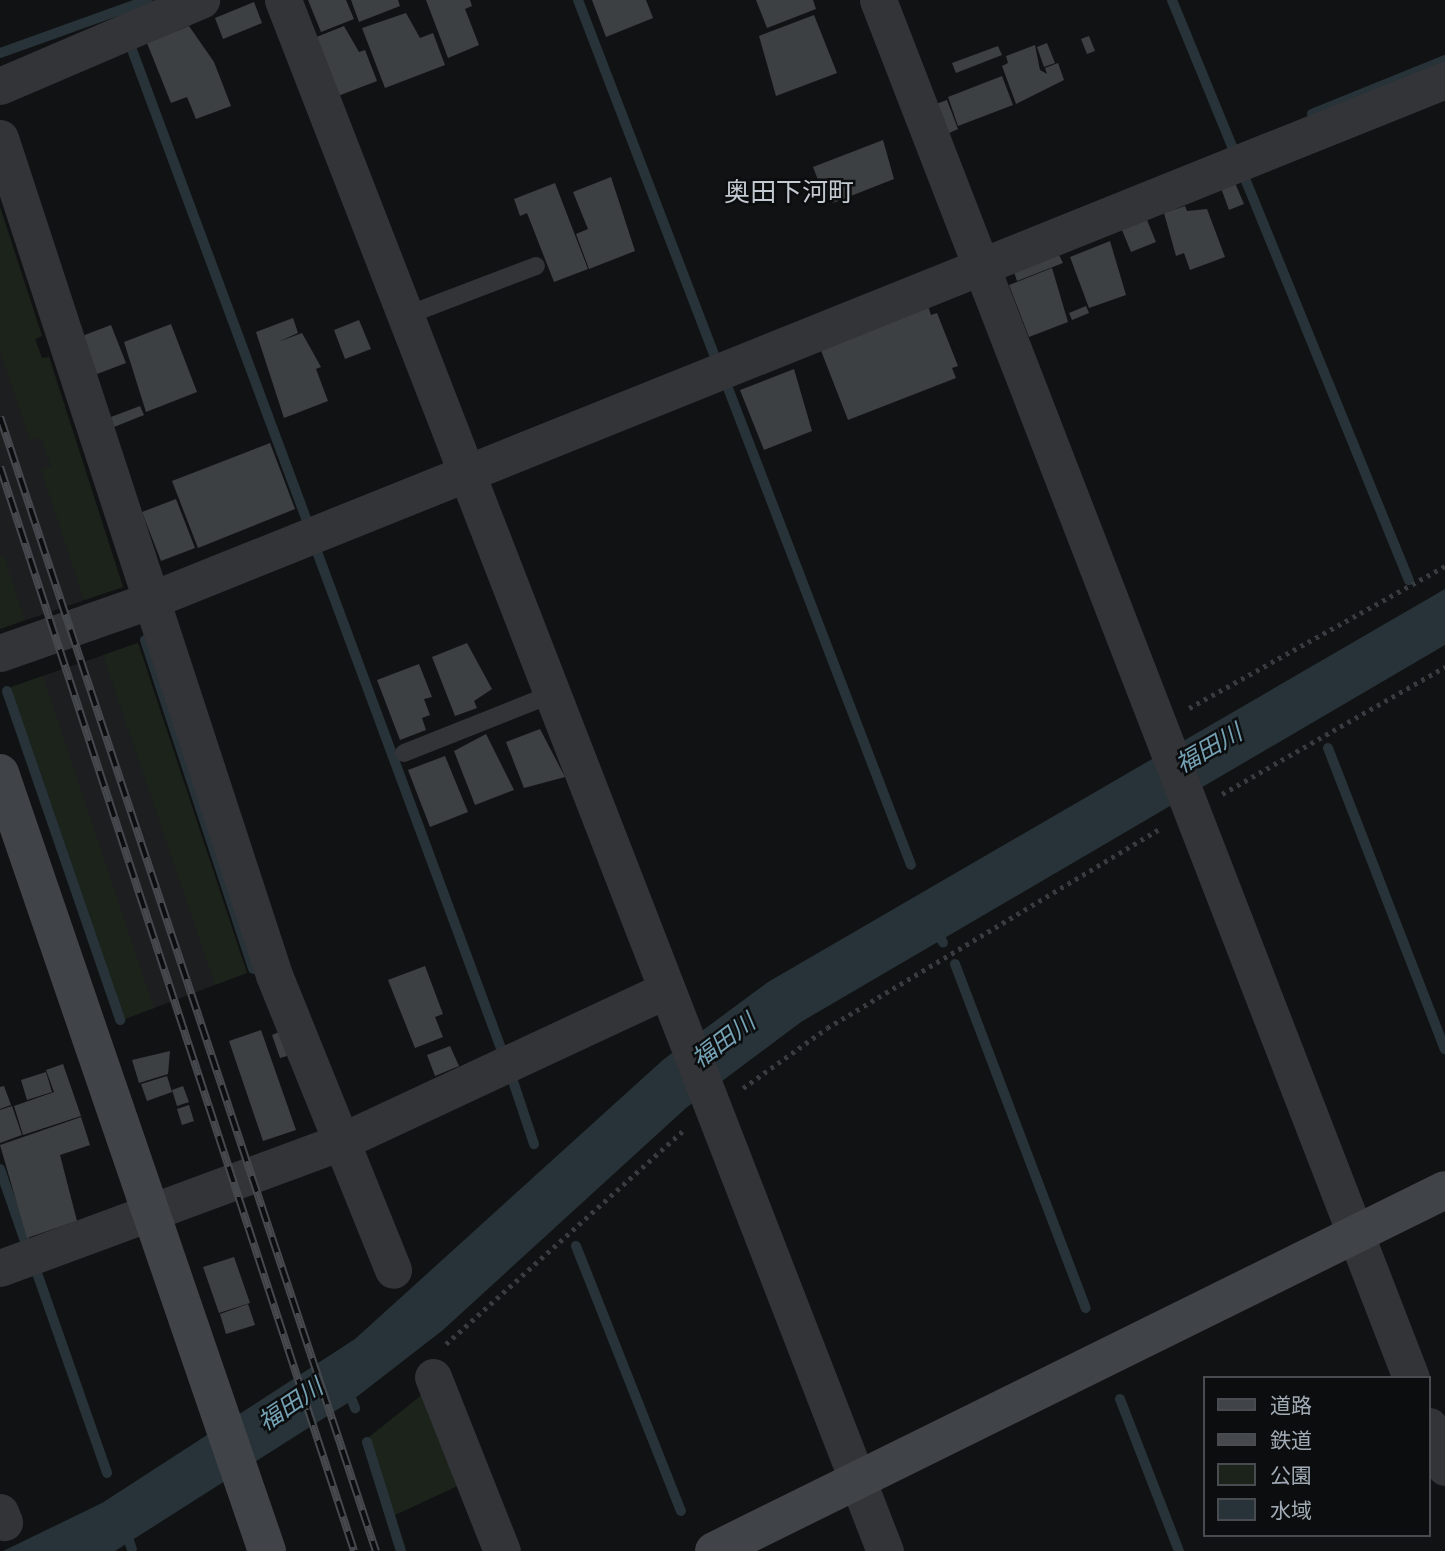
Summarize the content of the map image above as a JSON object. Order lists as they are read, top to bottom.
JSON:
{
  "districts": ["奥田下河町"],
  "water": ["福田川"],
  "legend": [
    "道路",
    "鉄道",
    "公園",
    "水域"
  ]
}
